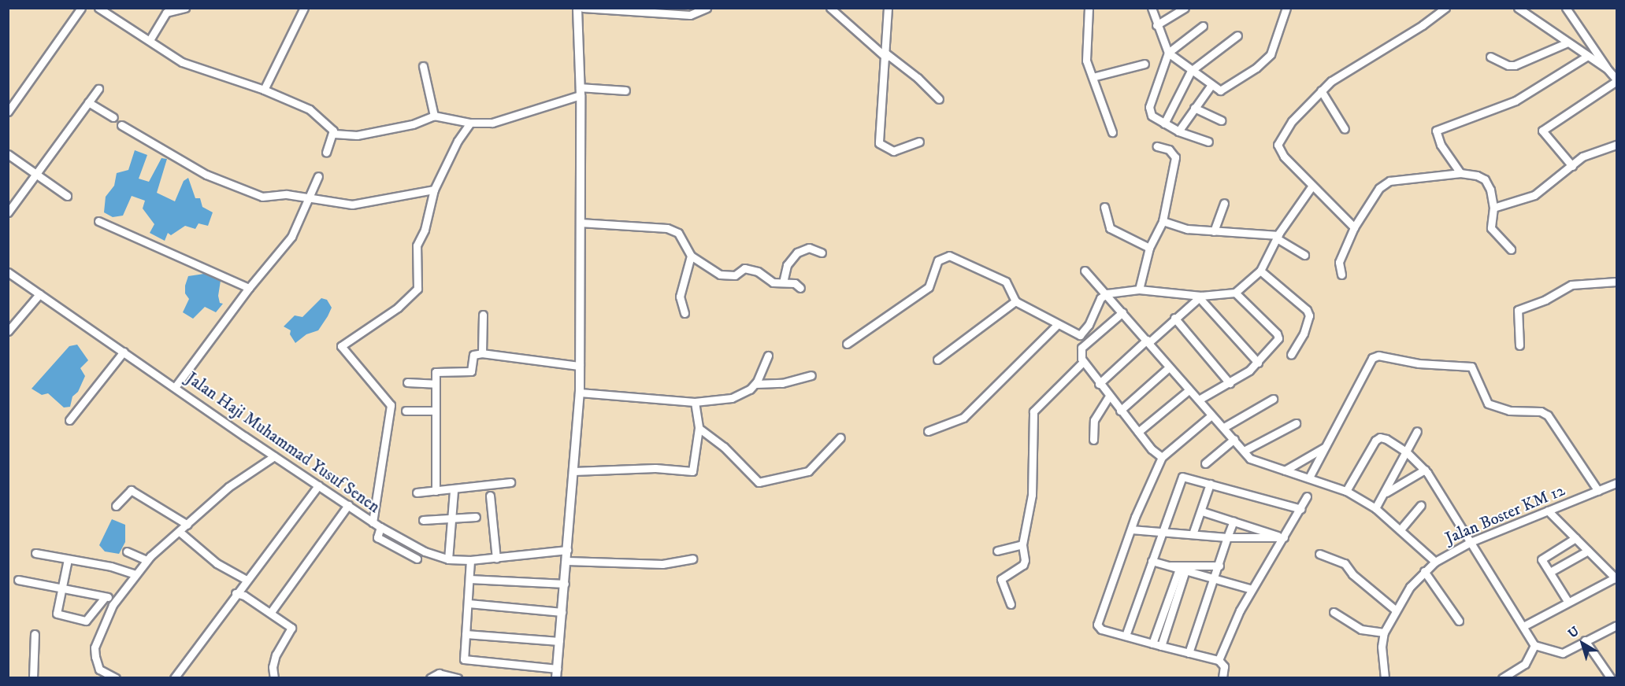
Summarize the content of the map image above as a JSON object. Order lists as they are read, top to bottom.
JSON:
{
  "streets": {
    "street": ["Jalan Haji Muhammad Yusuf Senen", "Jalan Boster KM 12"]
  },
  "north": "top left"
}
